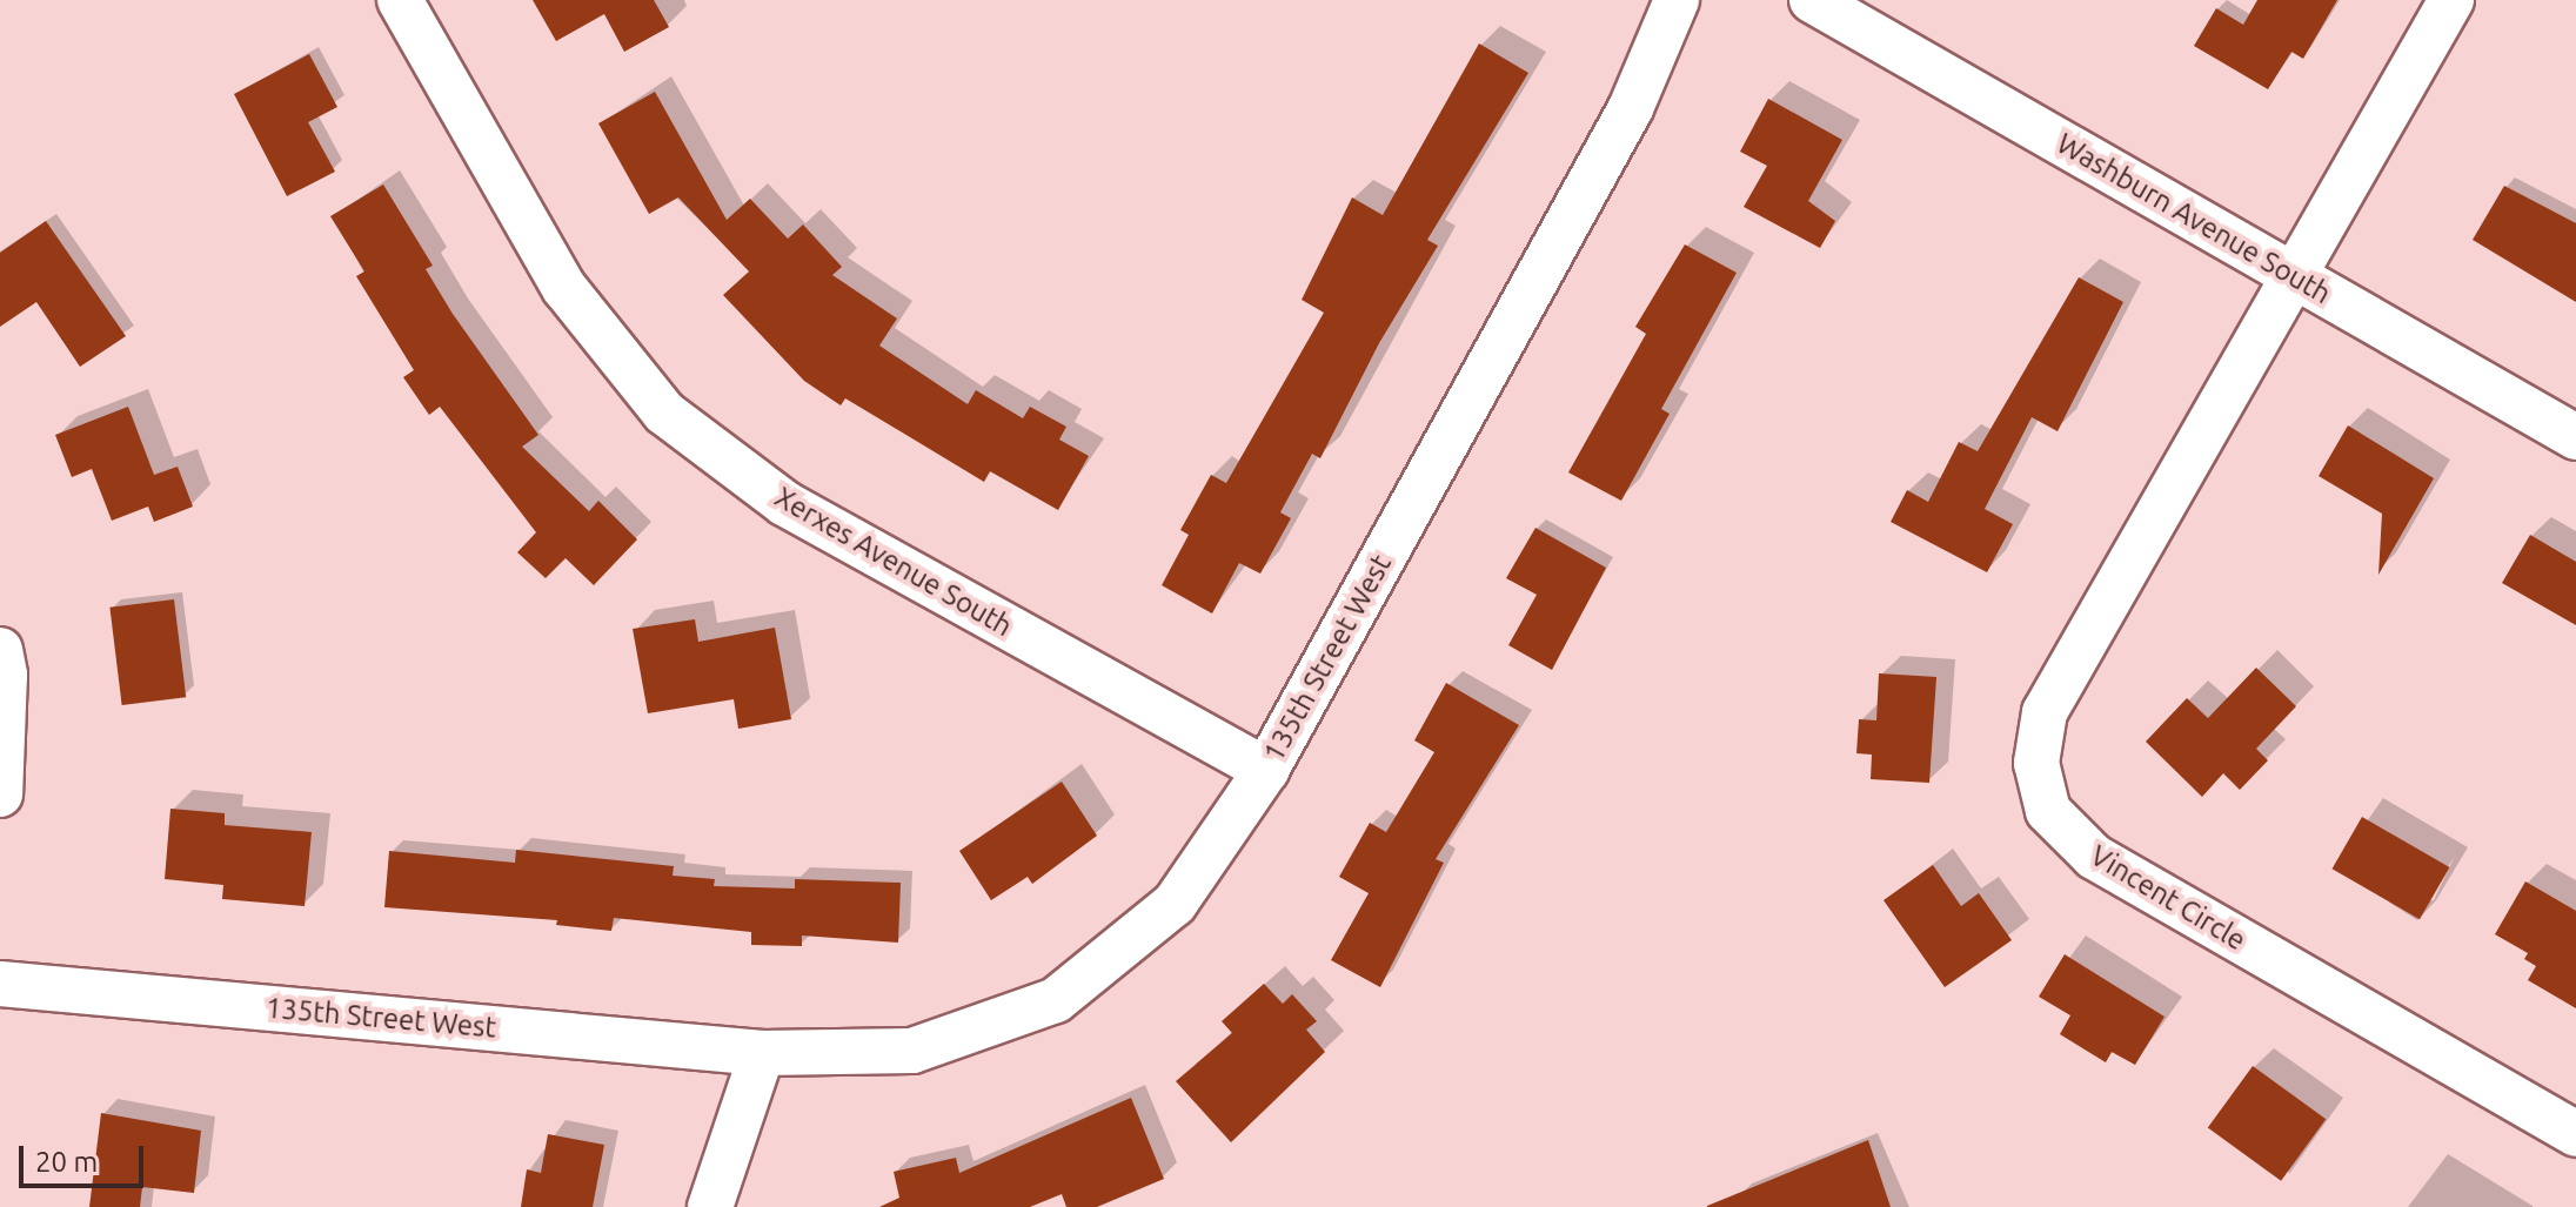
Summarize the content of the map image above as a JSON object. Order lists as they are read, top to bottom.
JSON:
{
  "streets": {
    "street": [
      "Washburn Avenue South",
      "Xerxes Avenue South",
      "135th Street West",
      "Vincent Circle"
    ]
  },
  "crossings": [
    ["Washburn Avenue South", "Vincent Circle"],
    ["Xerxes Avenue South", "135th Street West"]
  ],
  "scale_bar": "20 m"
}
